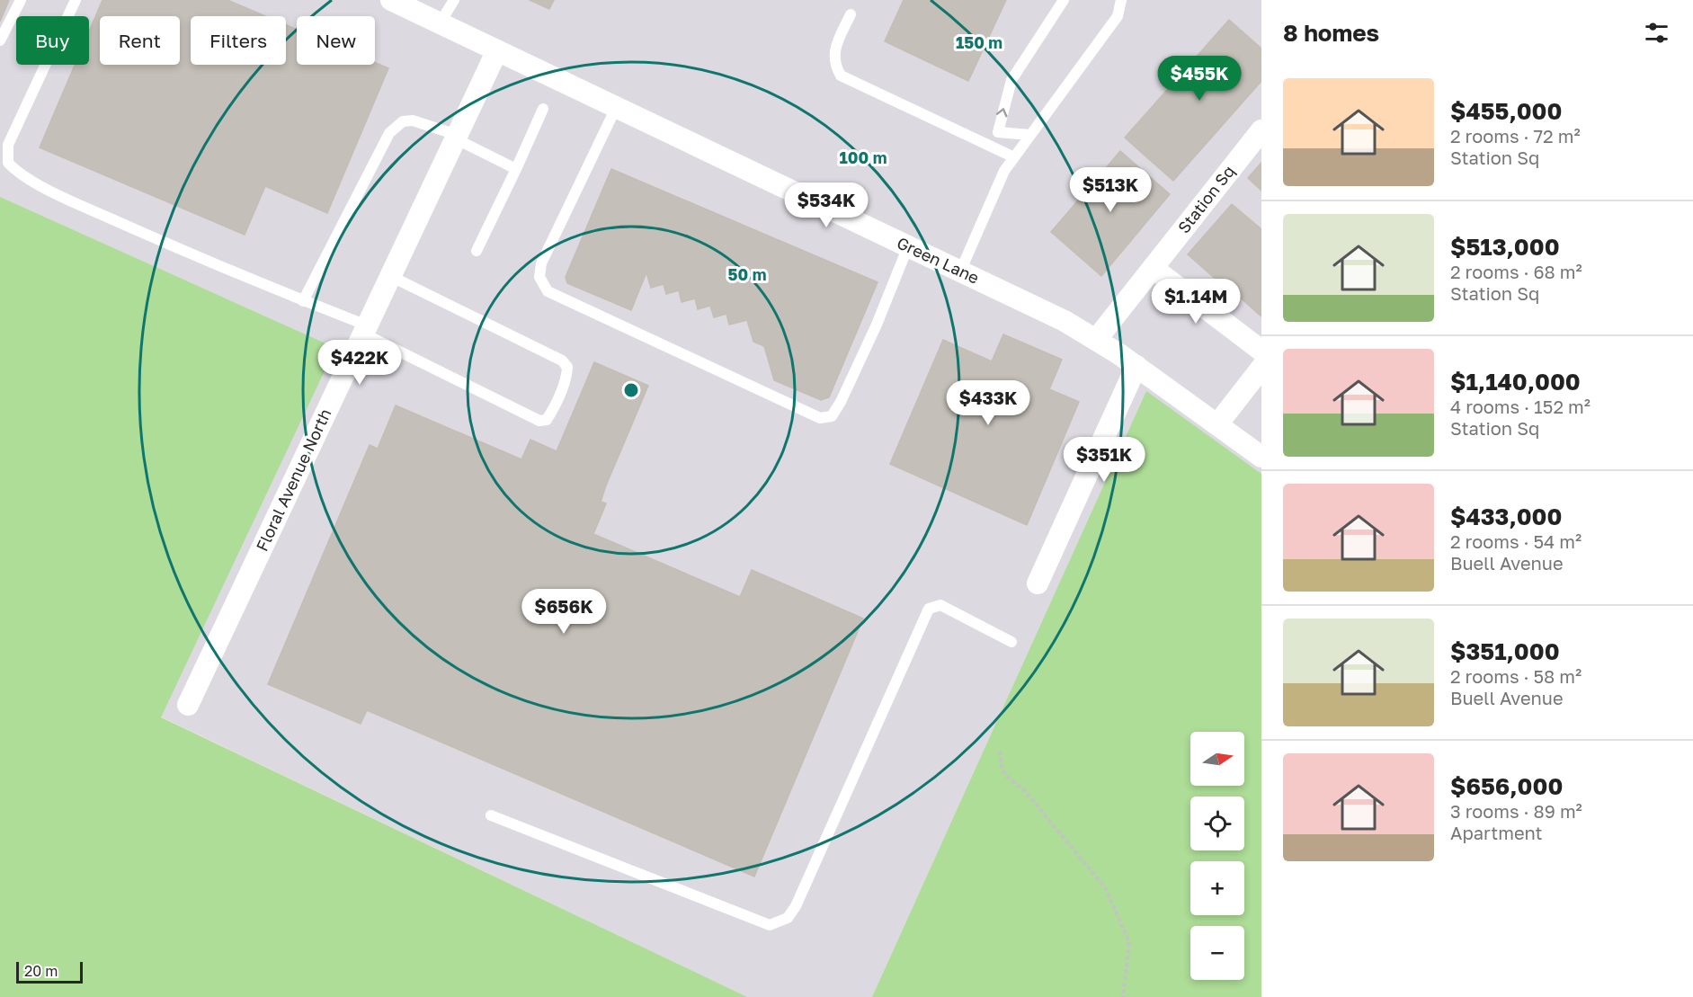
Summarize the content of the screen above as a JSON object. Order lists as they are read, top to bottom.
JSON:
{
  "streets": {
    "street": ["Station Sq", "Green Lane", "Floral Avenue North"]
  },
  "crossings": [
    ["Station Sq", "Green Lane"],
    ["Green Lane", "Floral Avenue North"]
  ],
  "scale_bar": "20 m",
  "north": "right",
  "page": {
    "heading": "8 homes",
    "chip": [
      "Buy",
      "Rent",
      "Filters",
      "New"
    ],
    "price": [
      "$455K",
      "$513K",
      "$534K",
      "$1.14M",
      "$422K",
      "$433K",
      "$351K",
      "$656K"
    ],
    "list": [
      {
        "name": "$455,000",
        "note": "2 rooms · 72 m² · Station Sq"
      },
      {
        "name": "$513,000",
        "note": "2 rooms · 68 m² · Station Sq"
      },
      {
        "name": "$1,140,000",
        "note": "4 rooms · 152 m² · Station Sq"
      },
      {
        "name": "$433,000",
        "note": "2 rooms · 54 m² · Buell Avenue"
      },
      {
        "name": "$351,000",
        "note": "2 rooms · 58 m² · Buell Avenue"
      },
      {
        "name": "$656,000",
        "note": "3 rooms · 89 m² · Apartment"
      }
    ],
    "map_buttons": ["+", "−"],
    "scale": "20 m"
  },
  "rings": ["150 m", "100 m", "50 m"]
}
